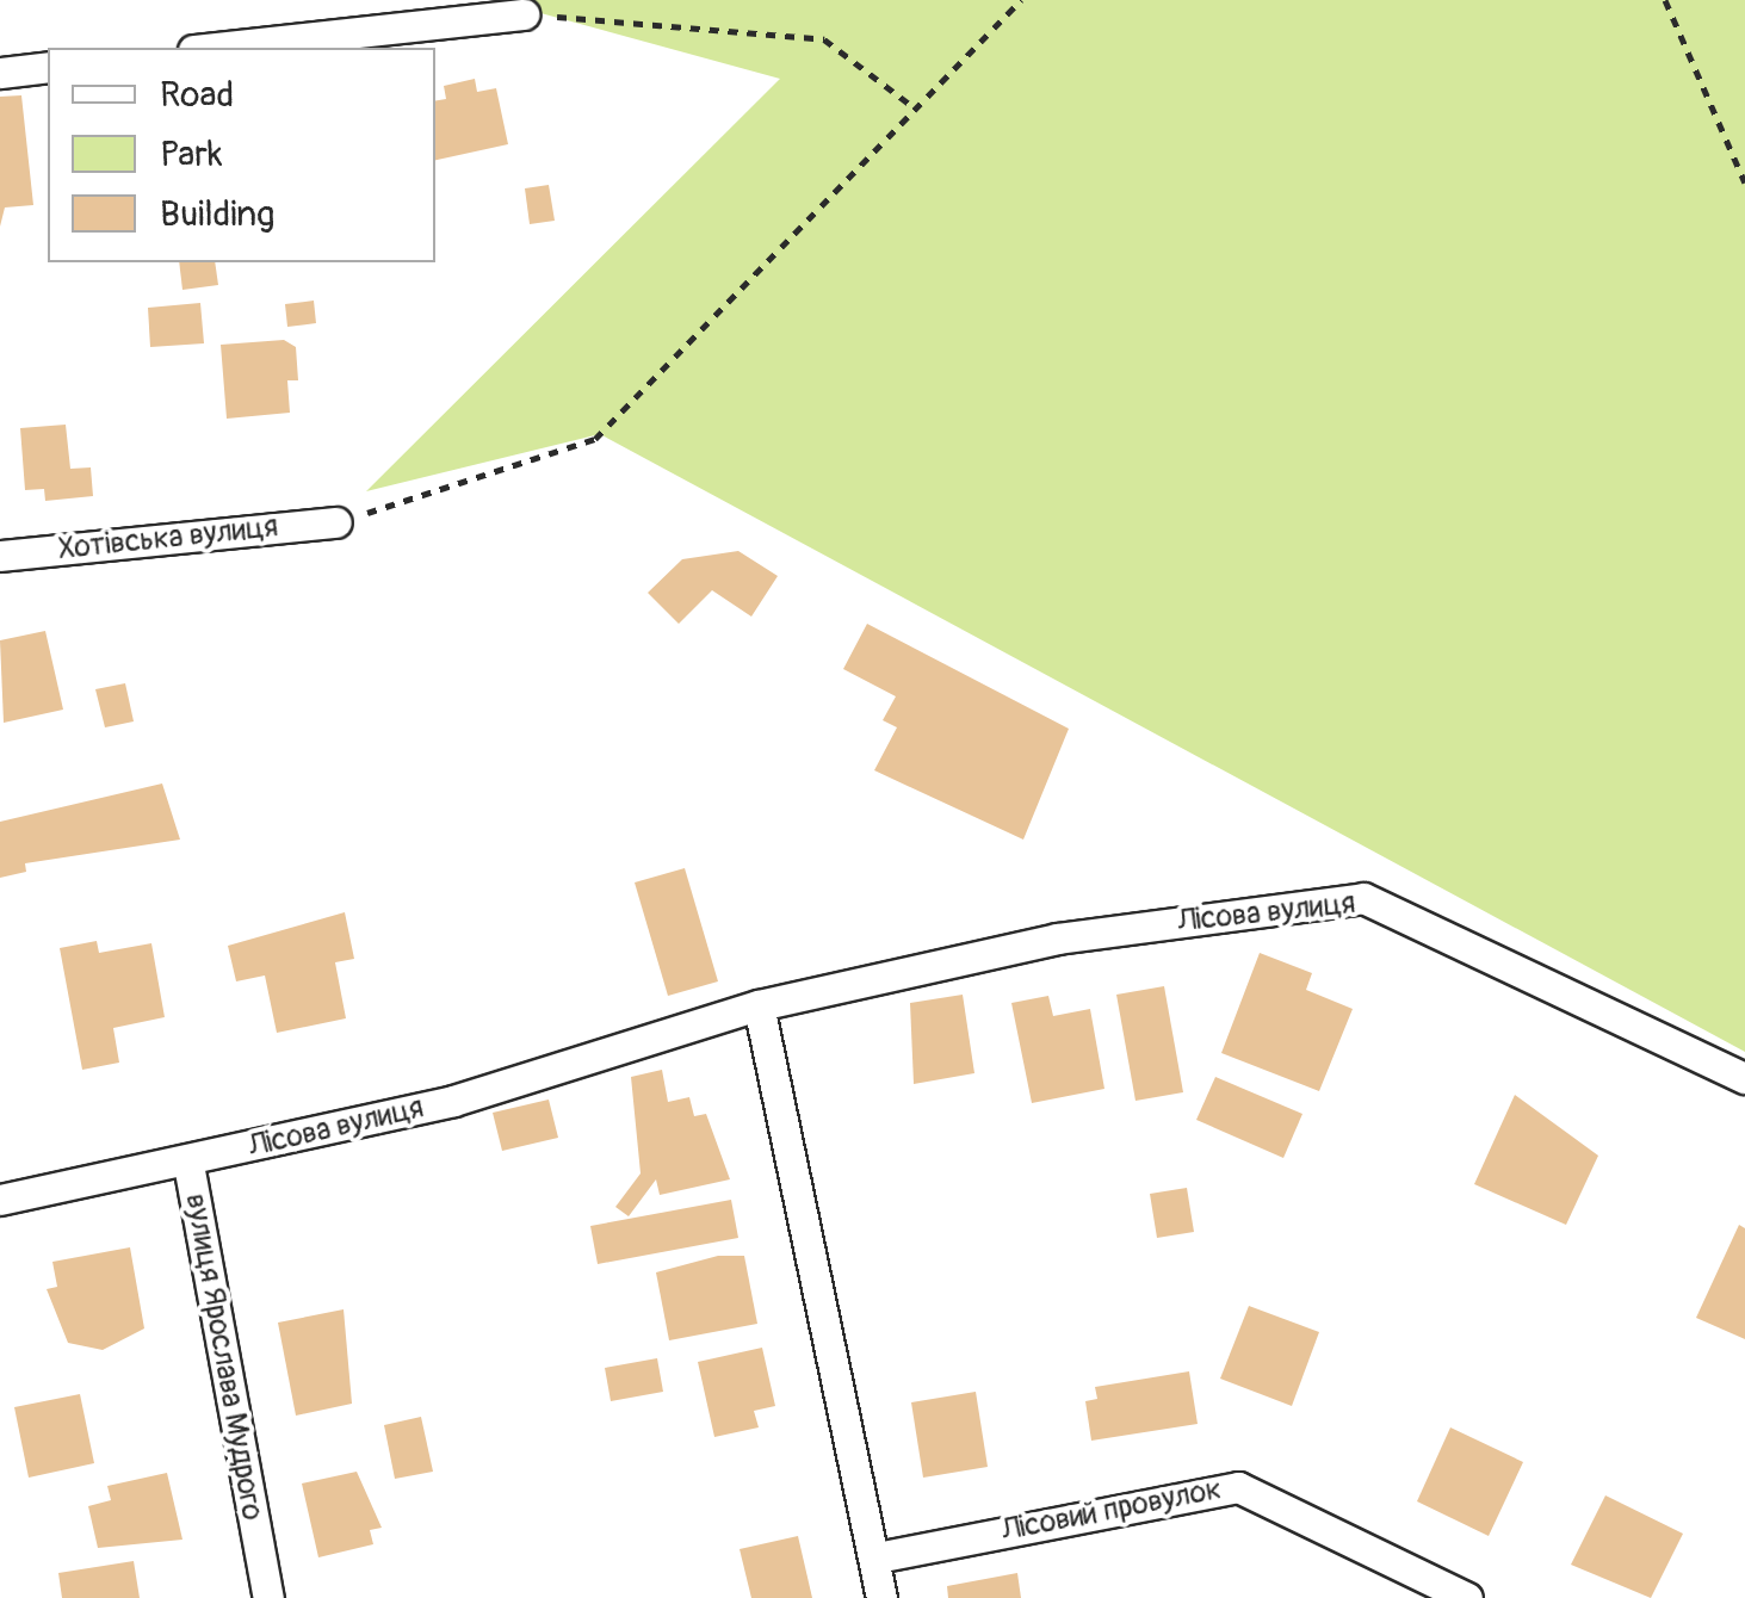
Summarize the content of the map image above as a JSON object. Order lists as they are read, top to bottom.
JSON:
{
  "streets": {
    "street": [
      "Хотівська вулиця",
      "Лісова вулиця",
      "вулиця Ярослава Мудрого",
      "Лісовий провулок"
    ]
  },
  "crossings": [
    ["Лісова вулиця", "вулиця Ярослава Мудрого"]
  ],
  "legend": ["Road", "Park", "Building"]
}
